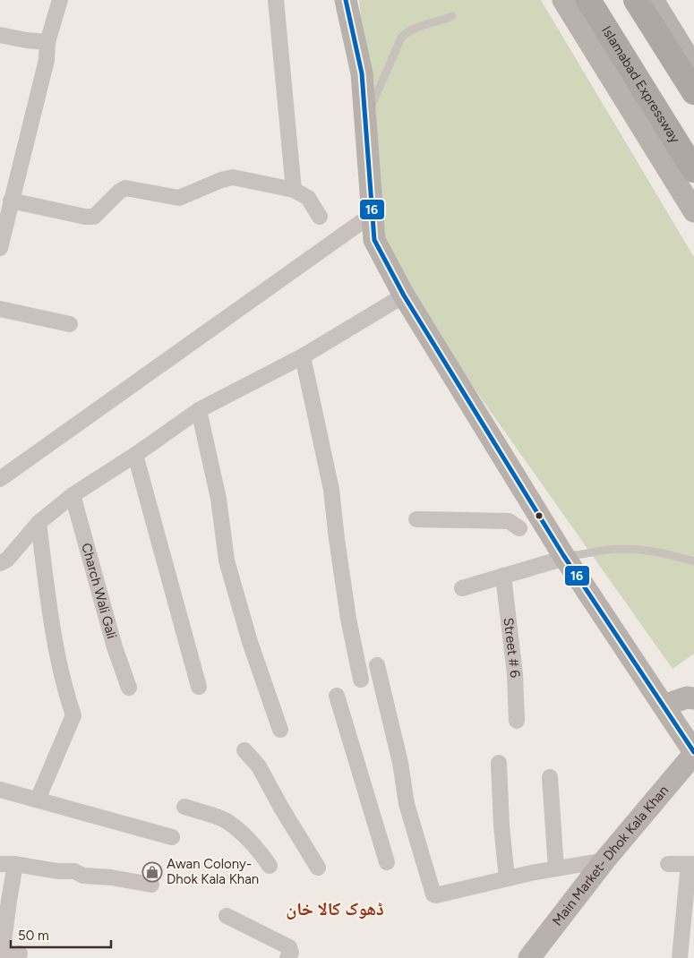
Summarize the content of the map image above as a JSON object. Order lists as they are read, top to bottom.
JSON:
{
  "streets": {
    "highway": ["Islamabad Expressway"],
    "street": ["Charch Wali Gali", "Street # 6", "Main Market- Dhok Kala Khan"]
  },
  "districts": ["ڈھوک کالا خان"],
  "places": {
    "shop": ["Awan Colony- Dhok Kala Khan"]
  },
  "lines": ["transit line 16"],
  "scale_bar": "50 m"
}
